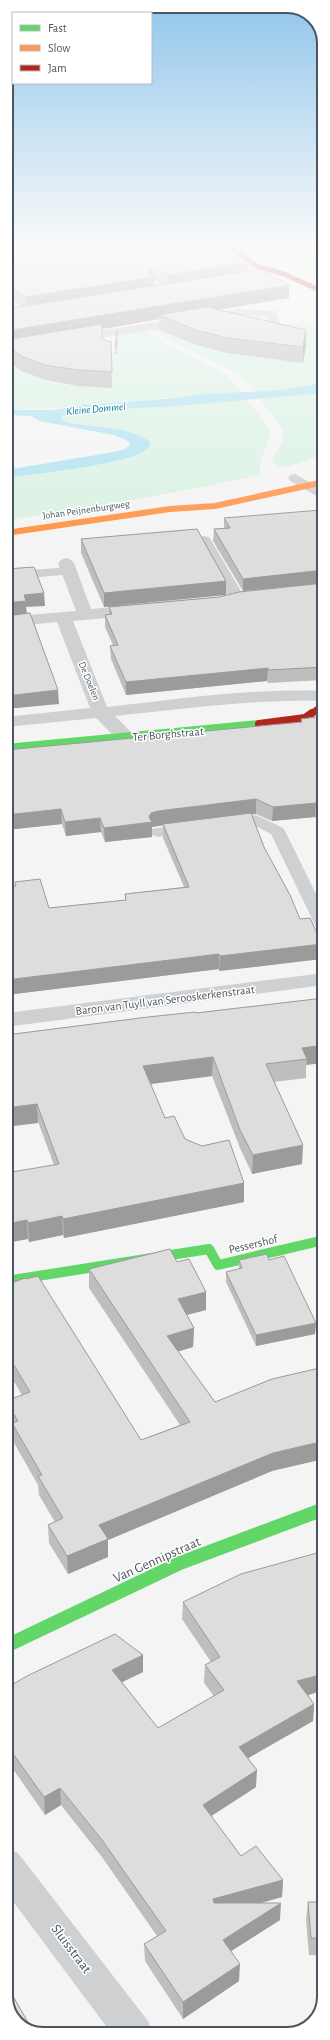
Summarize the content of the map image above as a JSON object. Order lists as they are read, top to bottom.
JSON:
{
  "streets": {
    "main road": [
      "Johan Peijnenburgweg",
      "Ter Borghstraat",
      "Pessershof",
      "Van Gennipstraat"
    ],
    "street": ["De Doelen", "Baron van Tuyll van Serooskerkenstraat", "Sluisstraat"]
  },
  "crossings": [
    ["De Doelen", "Ter Borghstraat"]
  ],
  "water": ["Kleine Dommel"],
  "legend": ["Fast", "Slow", "Jam"]
}
